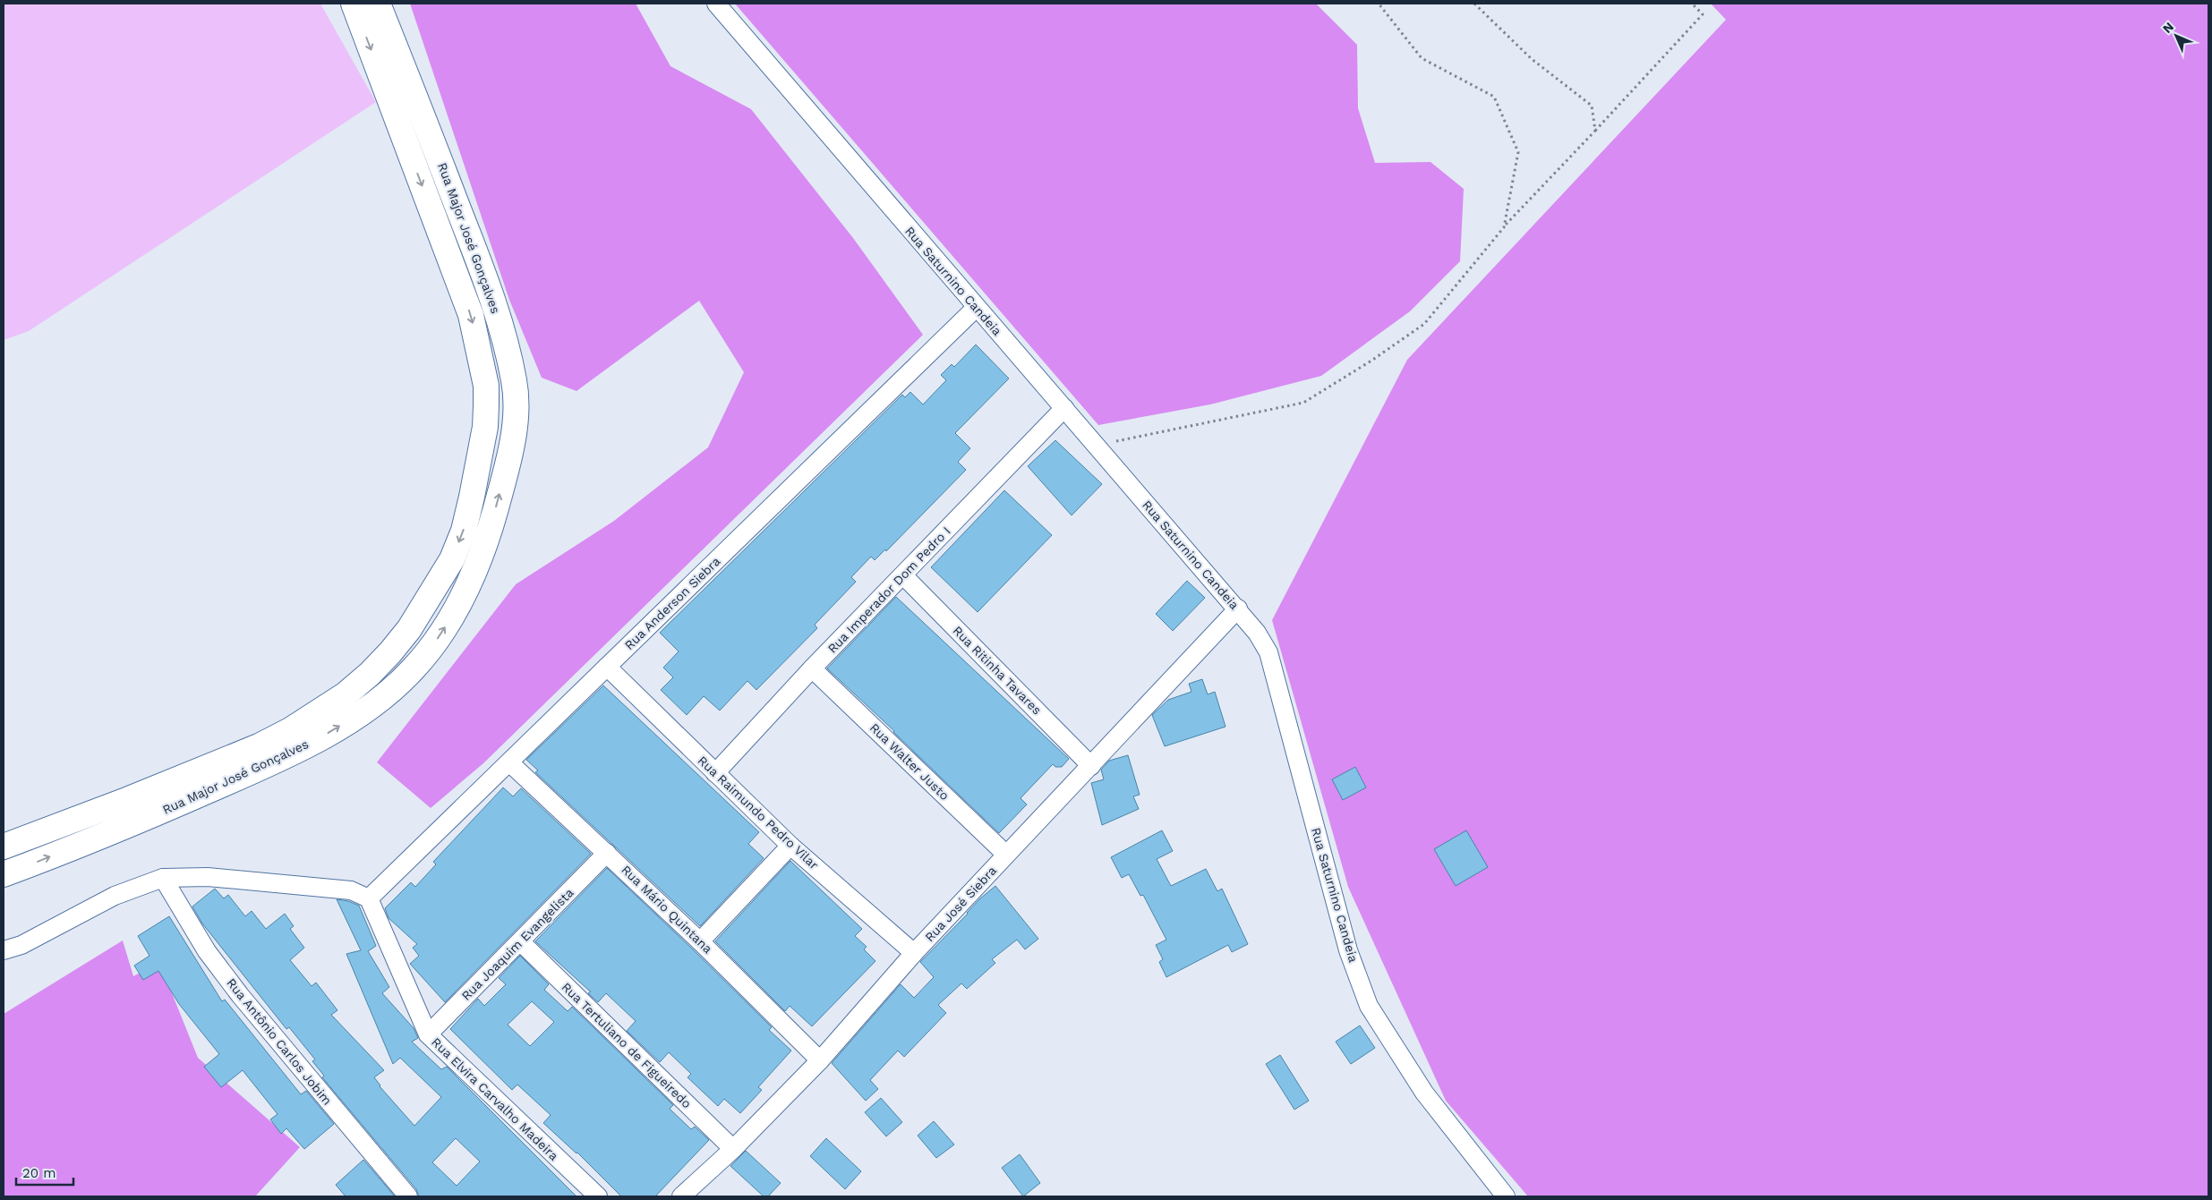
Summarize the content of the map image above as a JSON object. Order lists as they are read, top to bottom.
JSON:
{
  "streets": {
    "street": [
      "Rua Major José Gonçalves",
      "Rua Saturnino Candeia",
      "Rua Imperador Dom Pedro I",
      "Rua Anderson Siebra",
      "Rua Ritinha Tavares",
      "Rua Walter Justo",
      "Rua Raimundo Pedro Vilar",
      "Rua José Siebra",
      "Rua Mário Quintana",
      "Rua Joaquim Evangelista",
      "Rua Antônio Carlos Jobim",
      "Rua Tertuliano de Figueiredo",
      "Rua Elvira Carvalho Madeira"
    ]
  },
  "crossings": [
    ["Rua Saturnino Candeia", "Rua Imperador Dom Pedro I"],
    ["Rua Saturnino Candeia", "Rua Anderson Siebra"],
    ["Rua Saturnino Candeia", "Rua José Siebra"],
    ["Rua Imperador Dom Pedro I", "Rua Ritinha Tavares"],
    ["Rua Imperador Dom Pedro I", "Rua Walter Justo"],
    ["Rua Imperador Dom Pedro I", "Rua Raimundo Pedro Vilar"],
    ["Rua Anderson Siebra", "Rua Raimundo Pedro Vilar"],
    ["Rua Anderson Siebra", "Rua Mário Quintana"],
    ["Rua Anderson Siebra", "Rua Elvira Carvalho Madeira"],
    ["Rua Ritinha Tavares", "Rua José Siebra"],
    ["Rua Walter Justo", "Rua José Siebra"],
    ["Rua Raimundo Pedro Vilar", "Rua José Siebra"],
    ["Rua José Siebra", "Rua Mário Quintana"],
    ["Rua José Siebra", "Rua Tertuliano de Figueiredo"],
    ["Rua Mário Quintana", "Rua Joaquim Evangelista"],
    ["Rua Joaquim Evangelista", "Rua Tertuliano de Figueiredo"],
    ["Rua Joaquim Evangelista", "Rua Elvira Carvalho Madeira"]
  ],
  "scale_bar": "20 m",
  "north": "top left"
}
